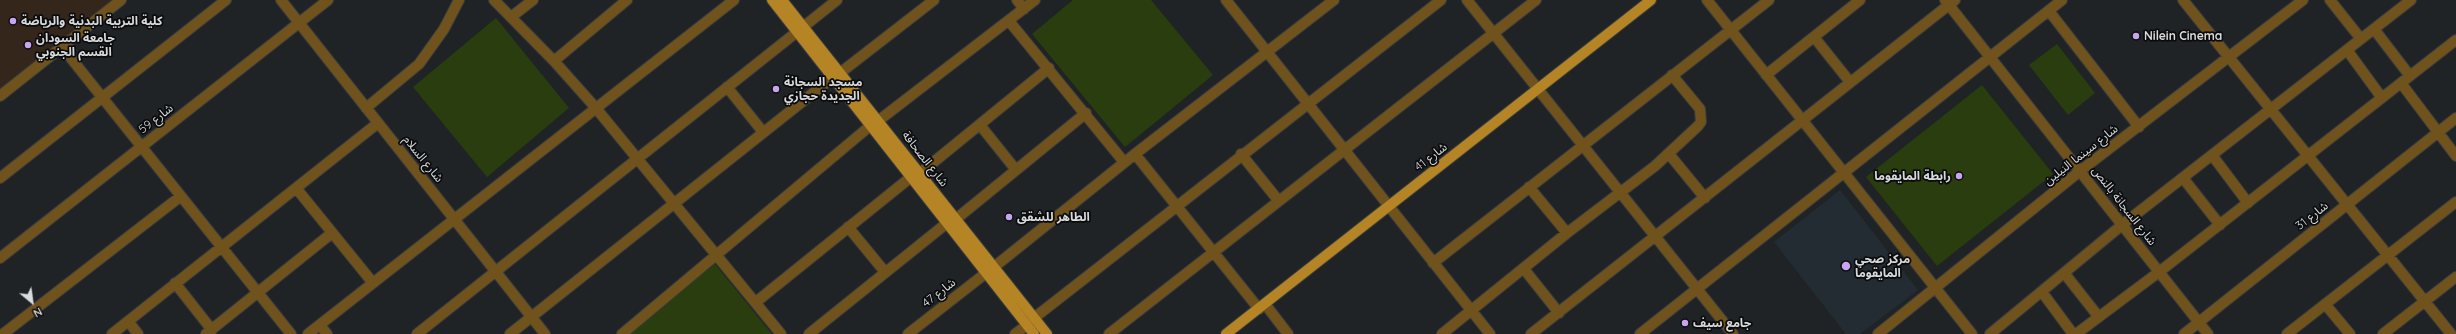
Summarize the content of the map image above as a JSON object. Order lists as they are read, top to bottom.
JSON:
{
  "streets": {
    "main road": ["شارع 41", "شارع الصحافة"],
    "street": [
      "شارع 59",
      "شارع سينما النيلين",
      "شارع السلام",
      "شارع السجانة بالنص",
      "شارع 31",
      "شارع 47"
    ]
  },
  "crossings": [
    ["شارع 59", "شارع السلام"],
    ["شارع سينما النيلين", "شارع السجانة بالنص"],
    ["شارع الصحافة", "شارع 47"],
    ["شارع السجانة بالنص", "شارع 31"]
  ],
  "places": [
    "كلية التربية البدنية والرياضة",
    "Nilein Cinema",
    "جامعة السودان القسم الجنوبي",
    "مسجد السجانة الجديدة حجازي",
    "رابطة المايقوما",
    "الطاهر للشقق",
    "مركز صحي المايقوما",
    "جامع سيف"
  ],
  "north": "bottom right"
}
